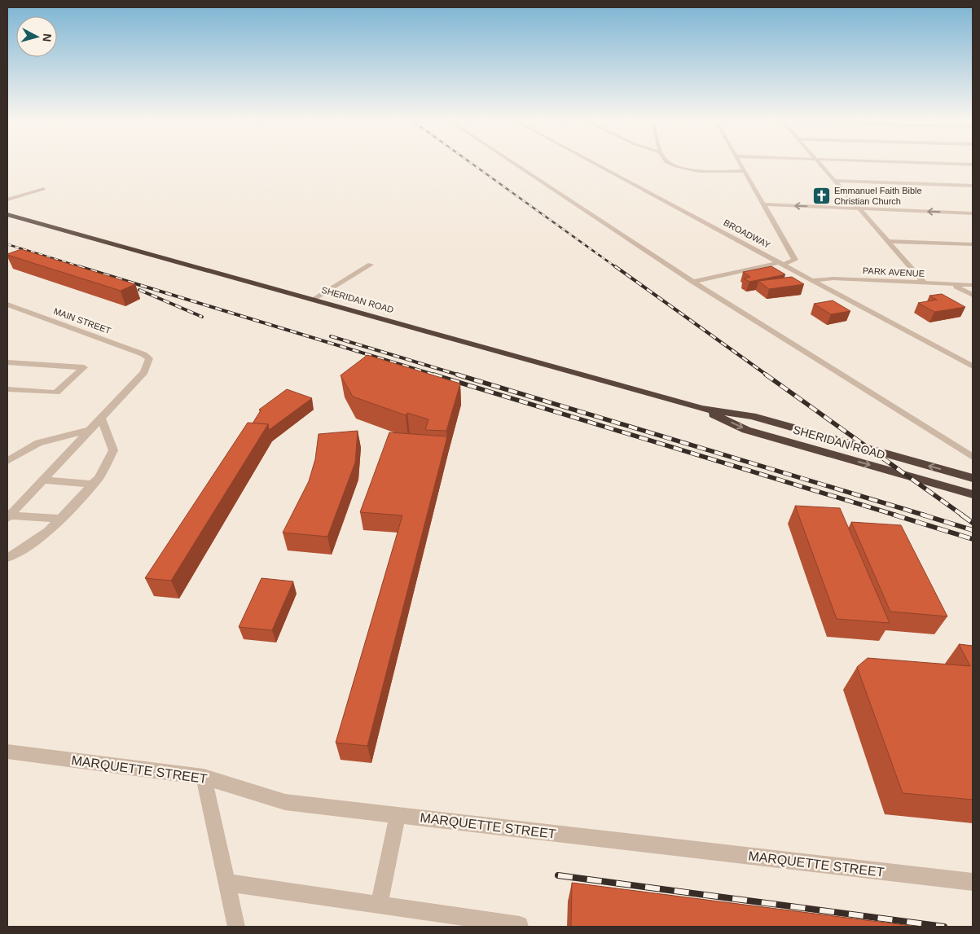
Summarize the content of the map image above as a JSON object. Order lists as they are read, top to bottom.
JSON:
{
  "streets": {
    "highway": ["SHERIDAN ROAD"],
    "street": [
      "BROADWAY",
      "PARK AVENUE",
      "MAIN STREET",
      "MARQUETTE STREET"
    ]
  },
  "crossings": [
    ["BROADWAY", "PARK AVENUE"]
  ],
  "places": {
    "church": ["Emmanuel Faith Bible Christian Church"]
  },
  "north": "right"
}
